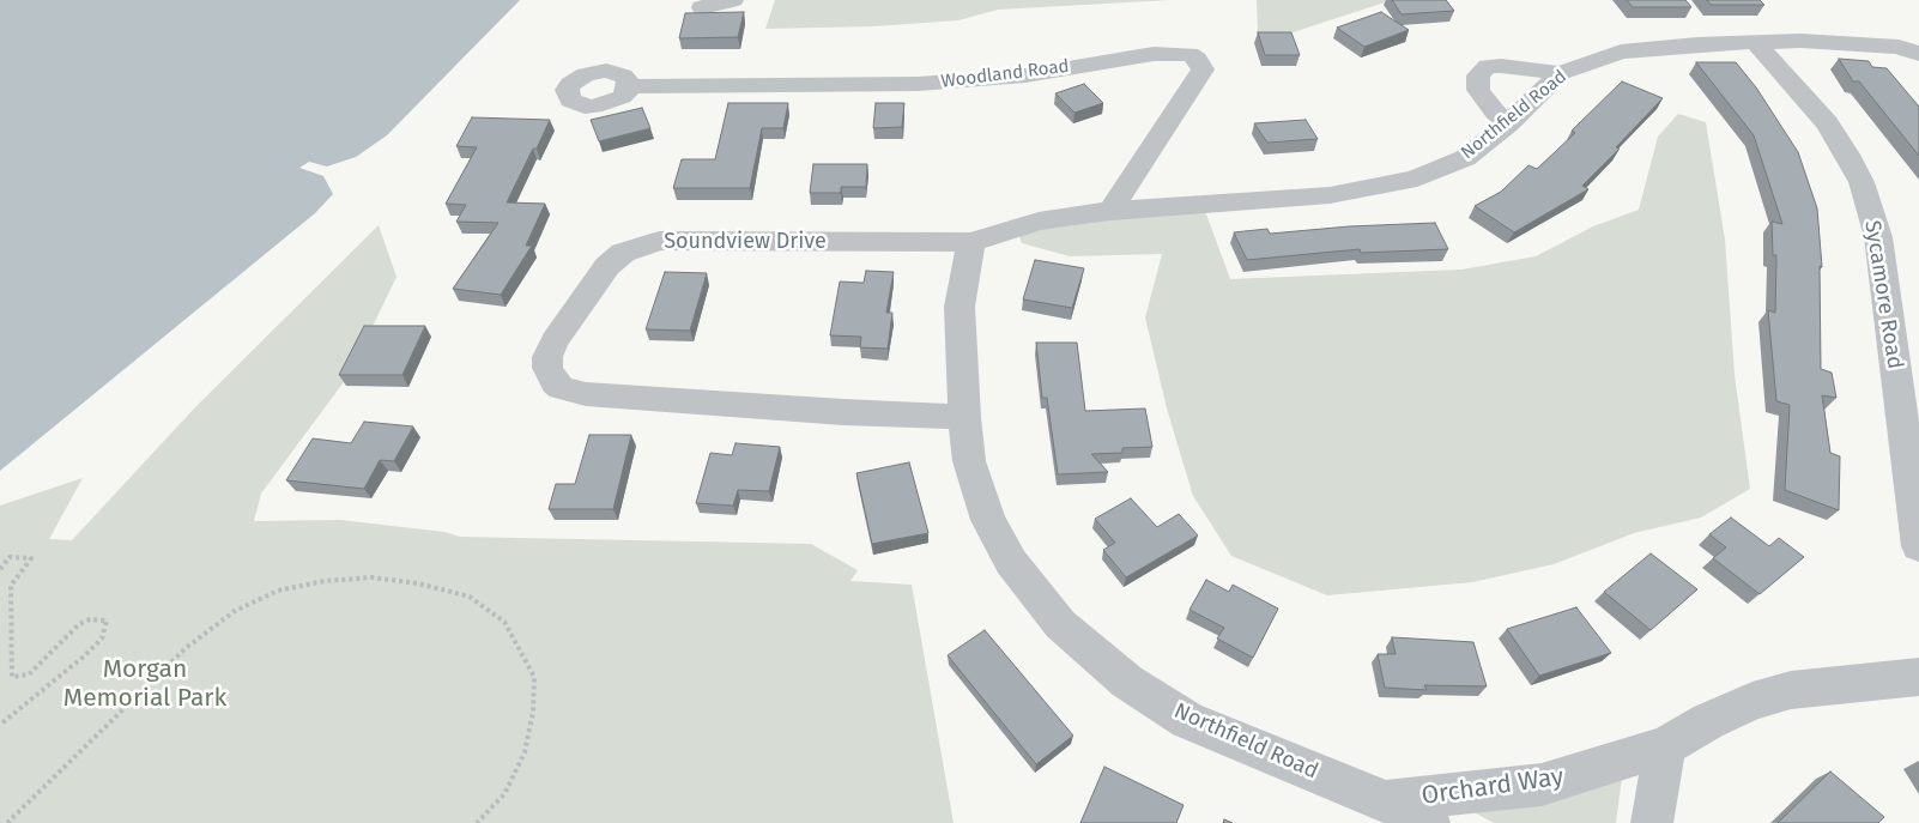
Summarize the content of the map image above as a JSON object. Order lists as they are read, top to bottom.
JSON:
{
  "streets": {
    "street": [
      "Woodland Road",
      "Northfield Road",
      "Soundview Drive",
      "Sycamore Road",
      "Orchard Way"
    ]
  },
  "crossings": [
    ["Woodland Road", "Northfield Road"],
    ["Woodland Road", "Soundview Drive"],
    ["Northfield Road", "Soundview Drive"],
    ["Northfield Road", "Sycamore Road"],
    ["Northfield Road", "Orchard Way"]
  ],
  "parks": ["Morgan Memorial Park"]
}
